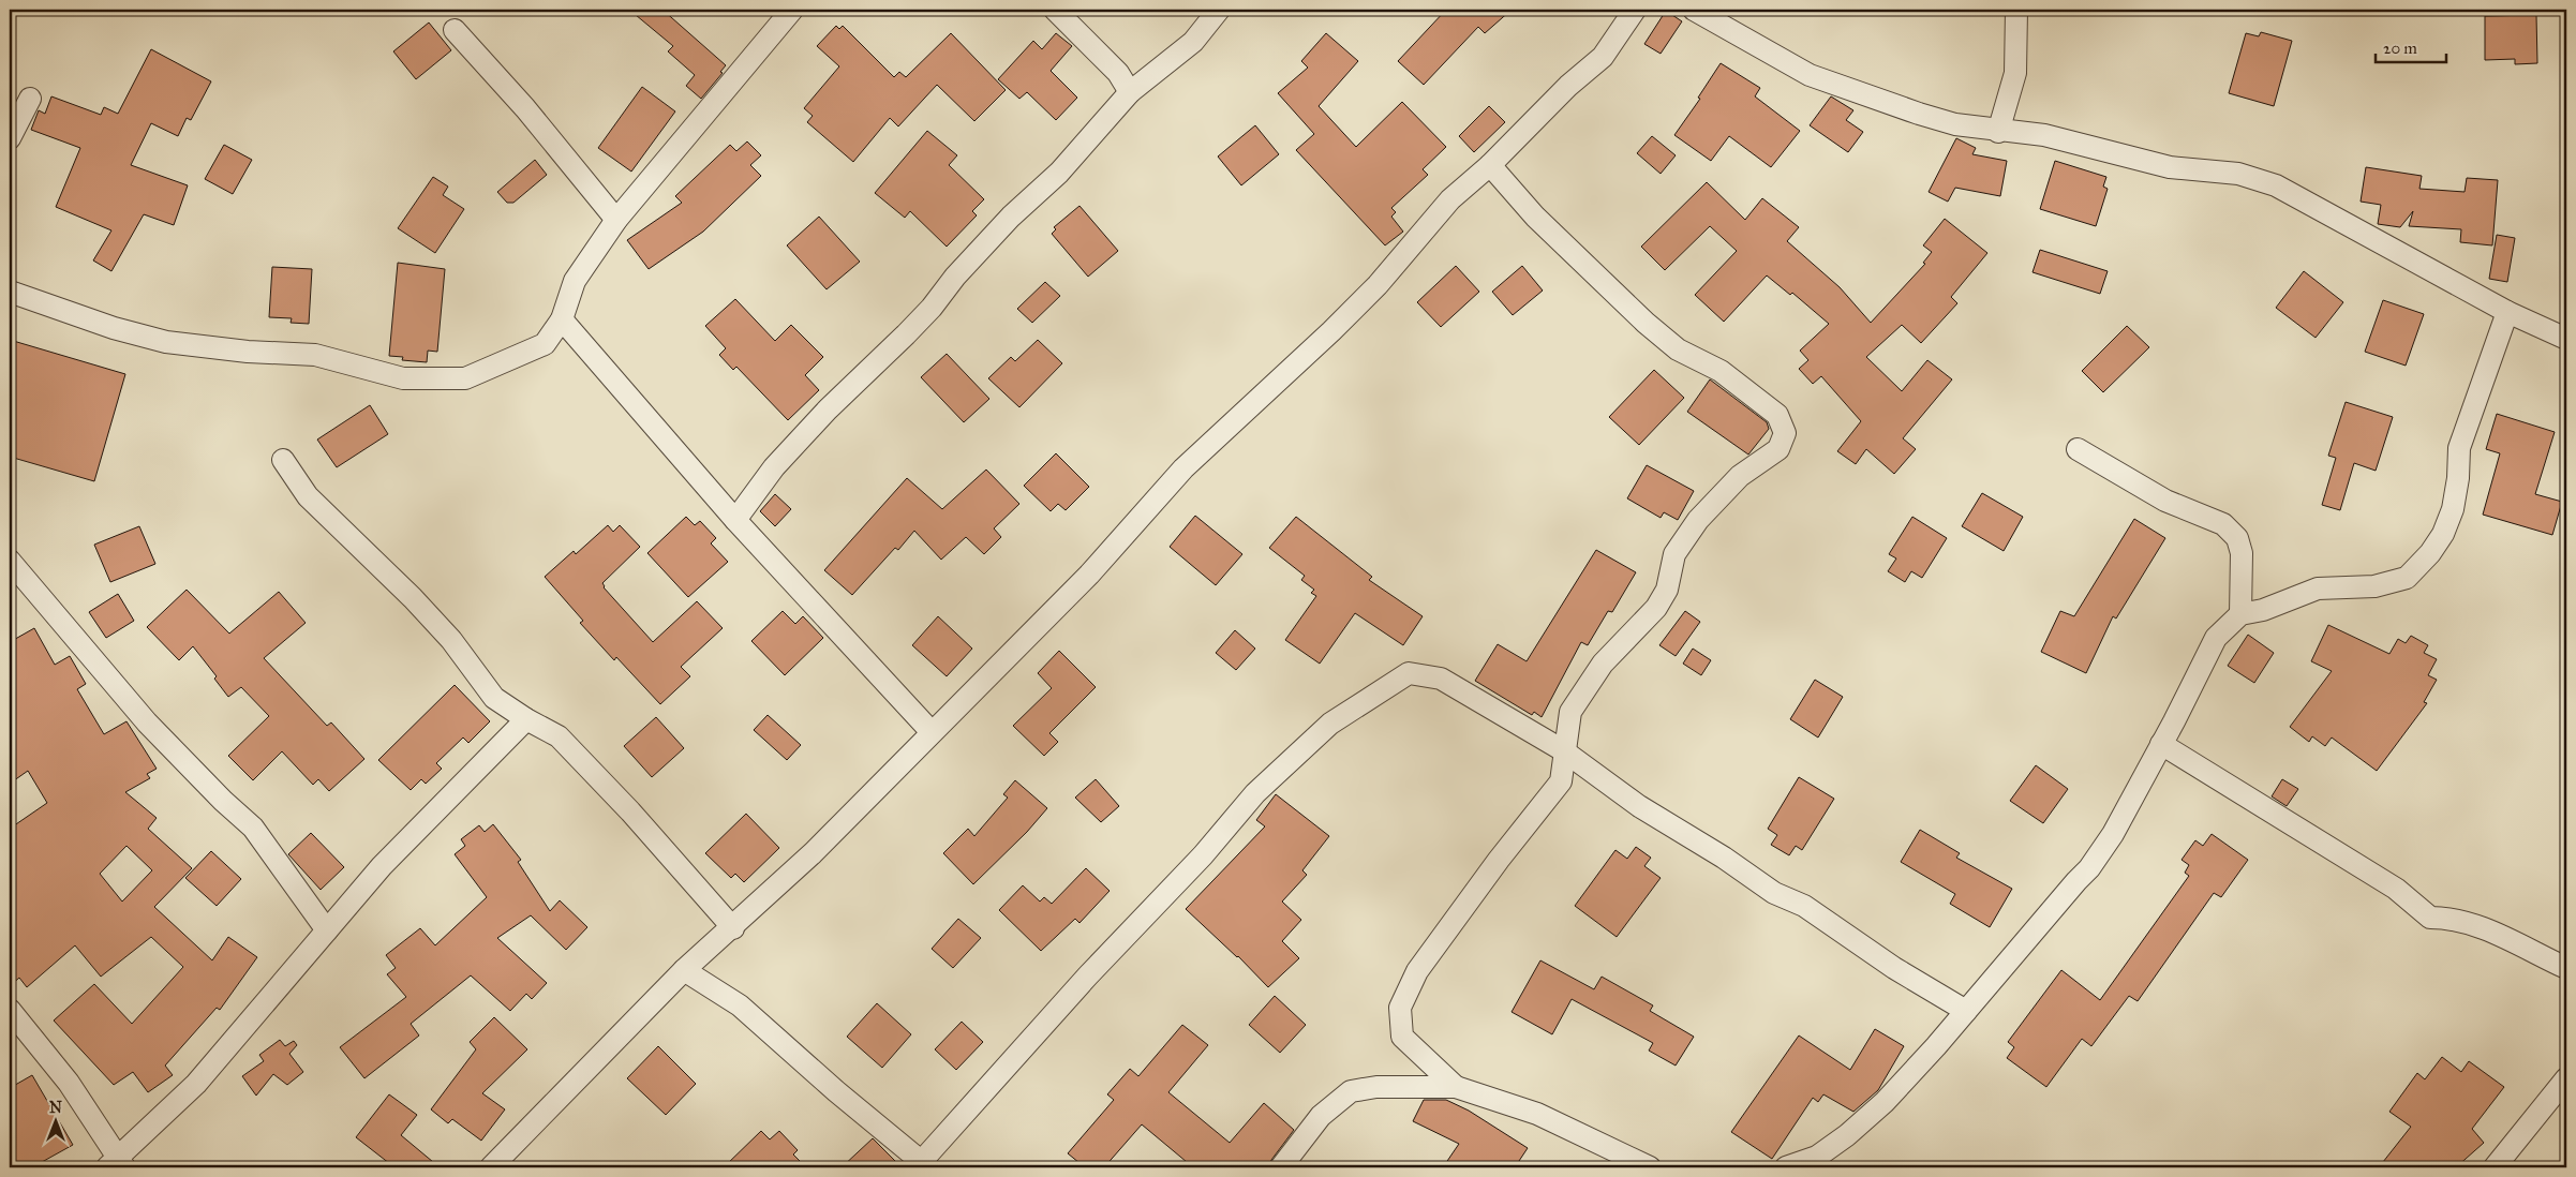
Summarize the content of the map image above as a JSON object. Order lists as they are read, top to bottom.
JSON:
{
  "scale_bar": "20 m",
  "north": "top"
}
